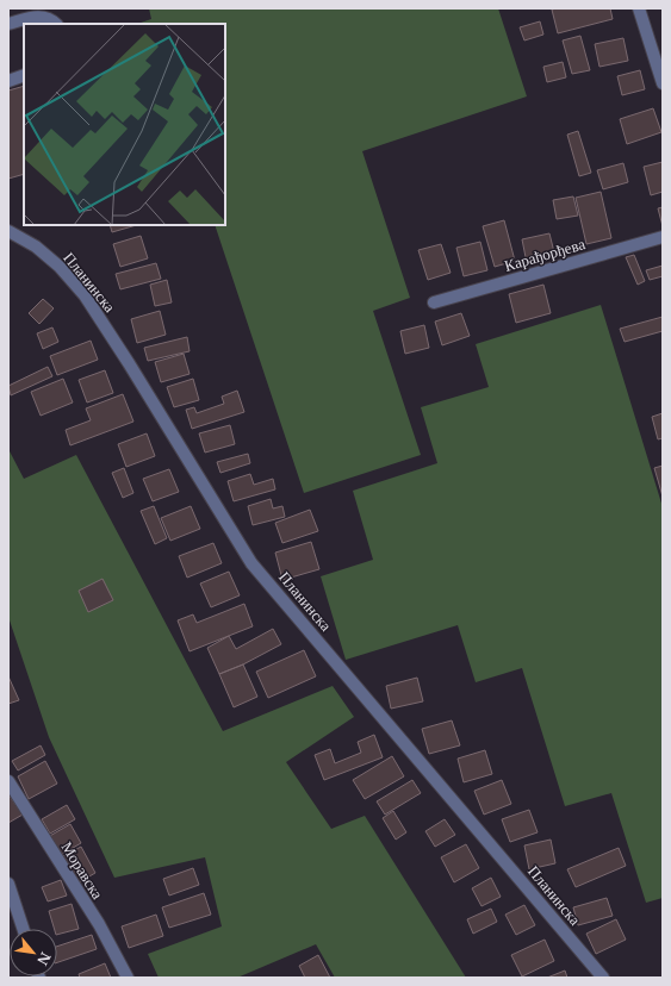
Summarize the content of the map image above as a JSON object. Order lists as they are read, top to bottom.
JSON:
{
  "streets": {
    "street": ["Карађорђева", "Планинска", "Моравска"]
  },
  "north": "bottom right"
}
